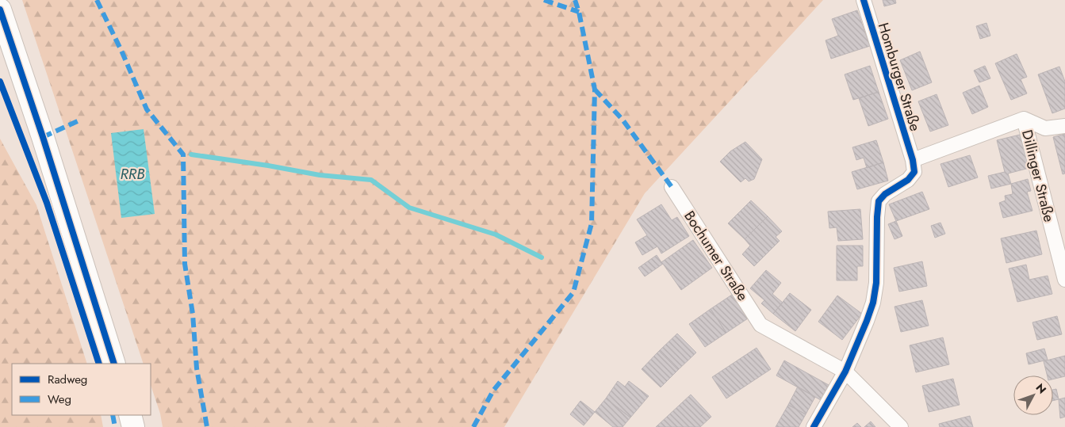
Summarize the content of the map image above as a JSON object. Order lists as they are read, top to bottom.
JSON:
{
  "streets": {
    "street": ["Homburger Straße", "Dillinger Straße", "Bochumer Straße"]
  },
  "water": ["RRB"],
  "legend": ["Radweg", "Weg"],
  "north": "top right"
}
